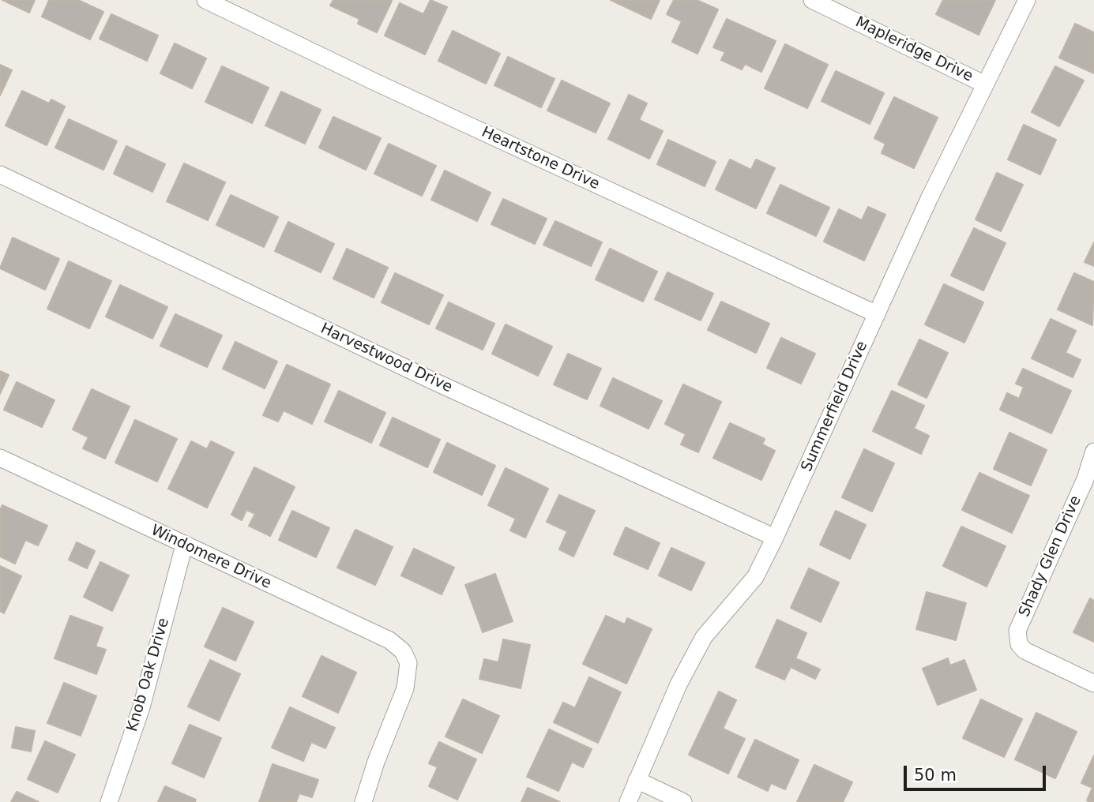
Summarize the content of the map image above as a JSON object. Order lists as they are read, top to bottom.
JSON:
{
  "streets": {
    "street": [
      "Mapleridge Drive",
      "Heartstone Drive",
      "Harvestwood Drive",
      "Summerfield Drive",
      "Shady Glen Drive",
      "Windomere Drive",
      "Knob Oak Drive"
    ]
  },
  "crossings": [
    ["Mapleridge Drive", "Summerfield Drive"],
    ["Heartstone Drive", "Summerfield Drive"],
    ["Harvestwood Drive", "Summerfield Drive"],
    ["Windomere Drive", "Knob Oak Drive"]
  ],
  "scale_bar": "50 m"
}
